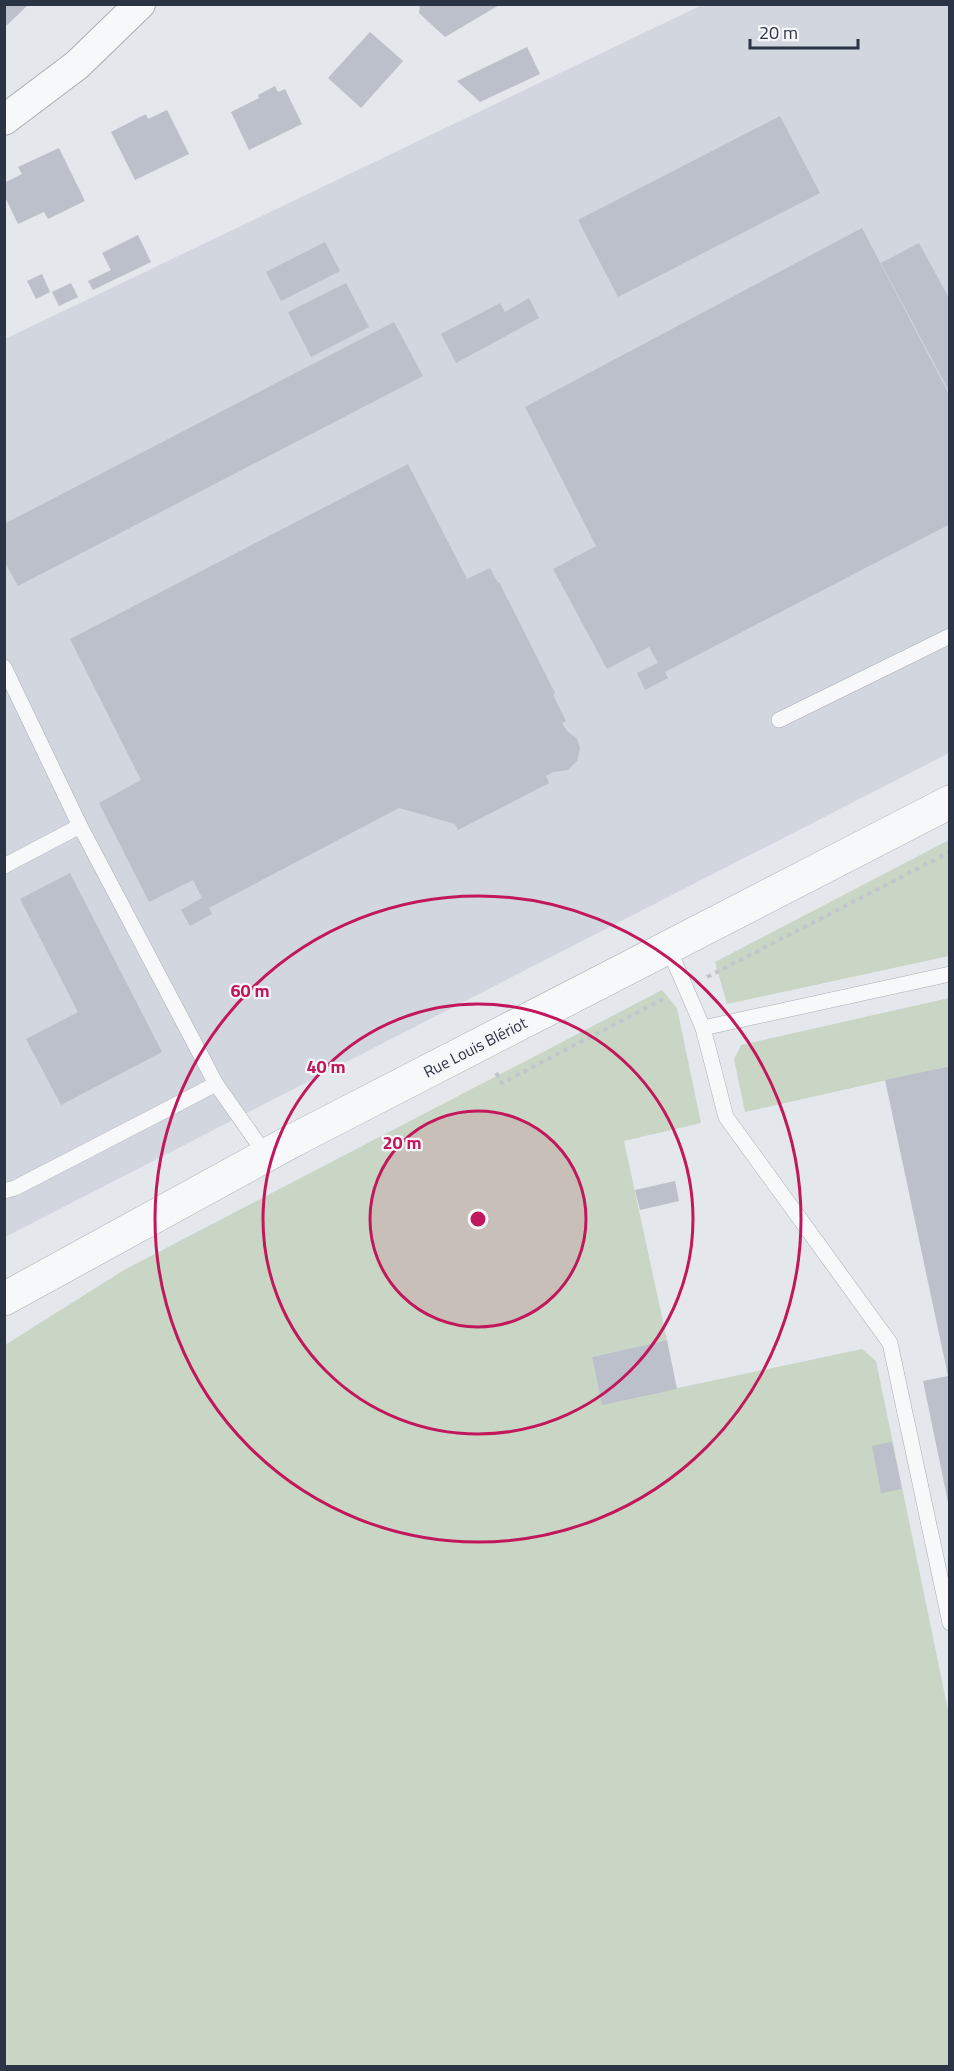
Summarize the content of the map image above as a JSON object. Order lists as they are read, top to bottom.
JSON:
{
  "streets": {
    "street": ["Rue Louis Blériot"]
  },
  "scale_bar": "20 m",
  "rings": ["60 m", "40 m", "20 m"]
}
